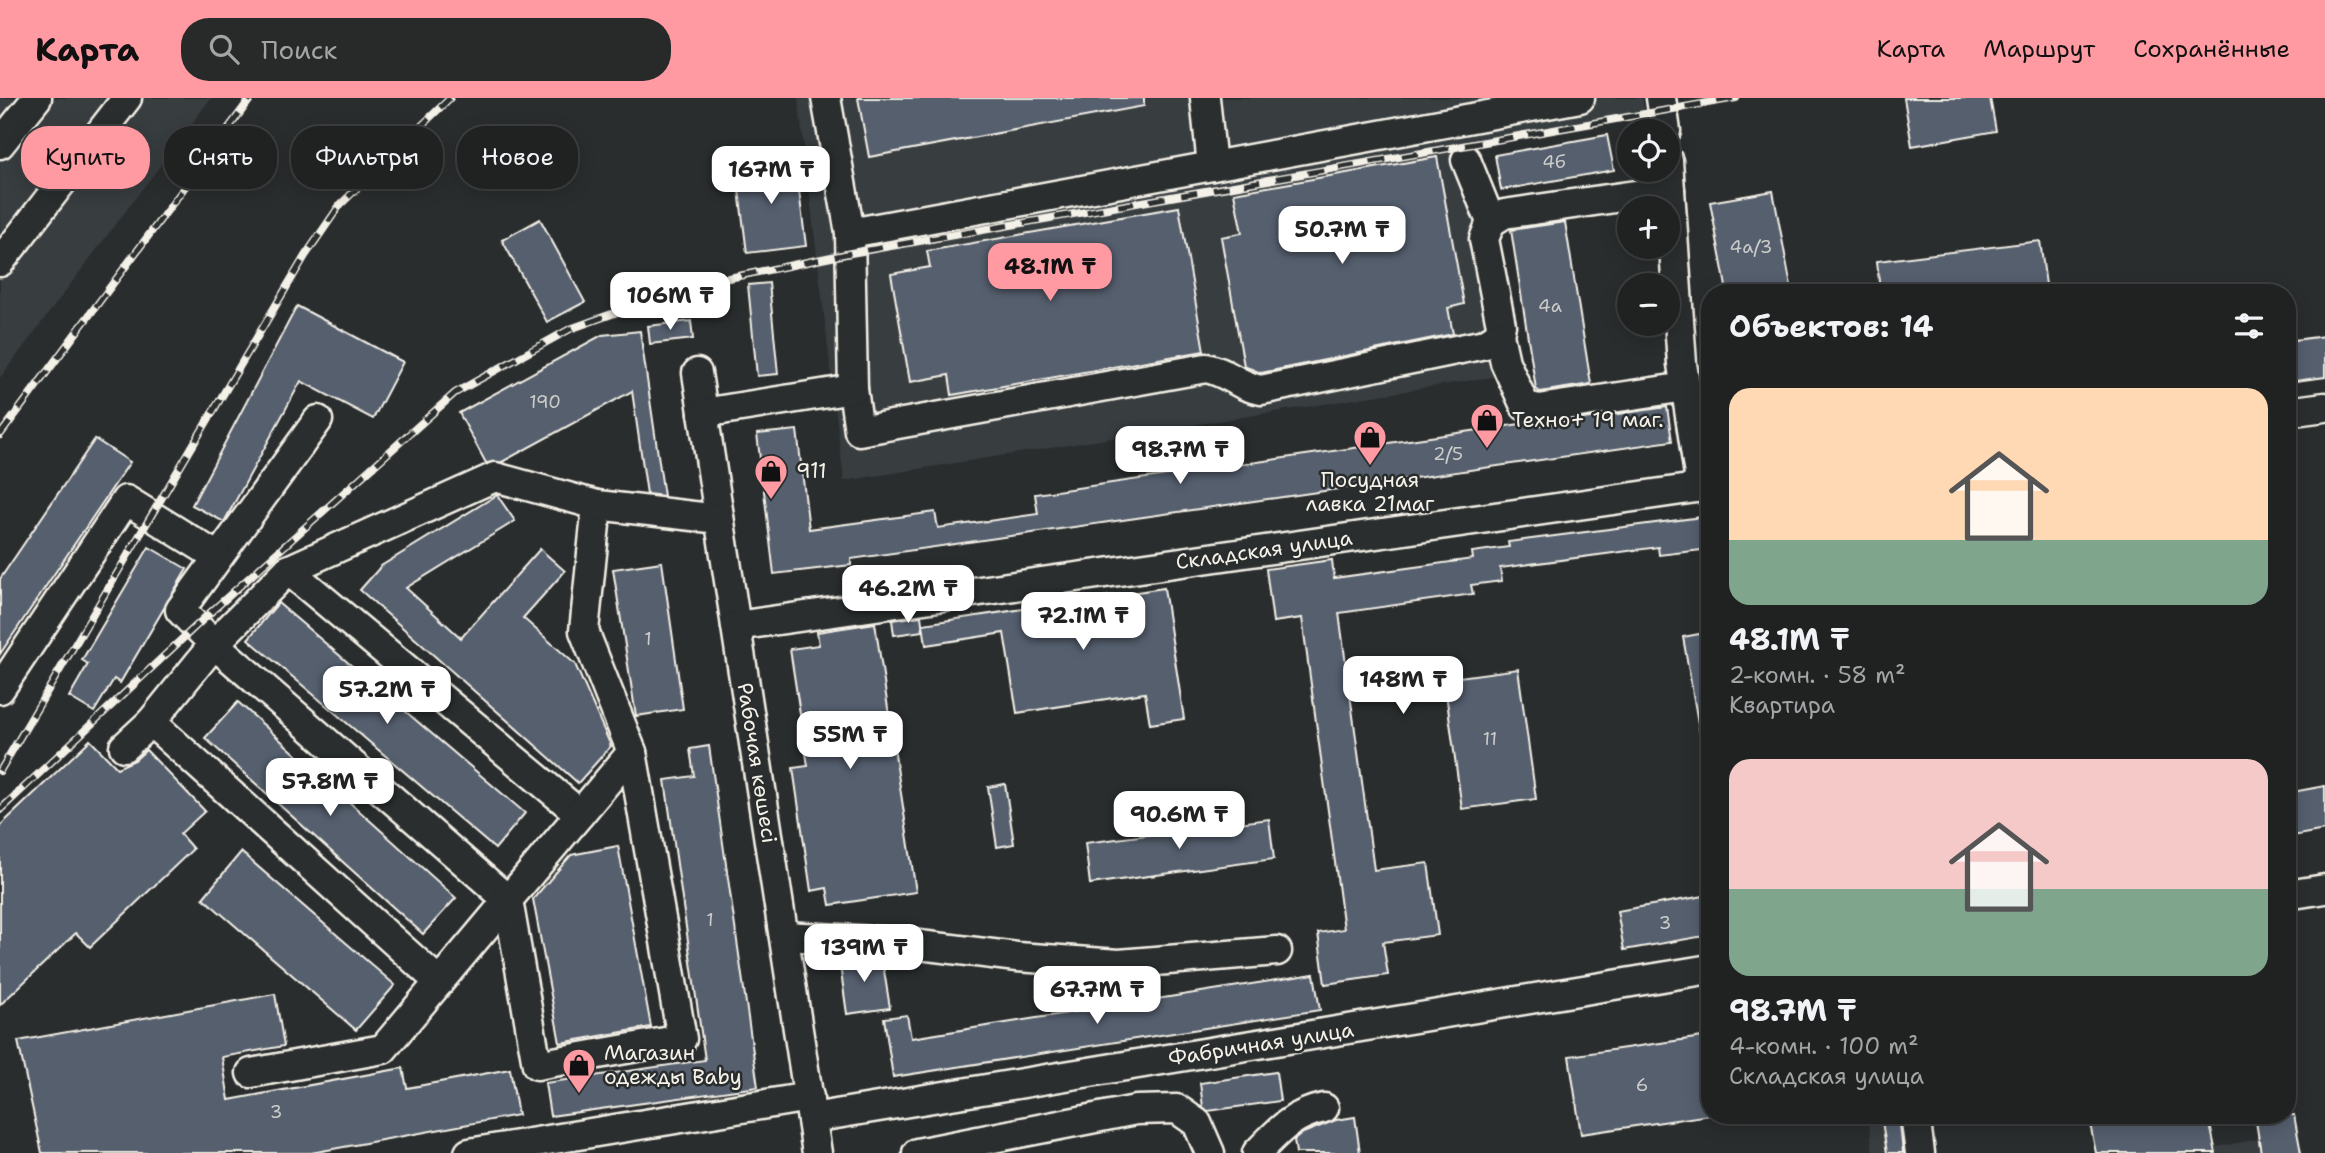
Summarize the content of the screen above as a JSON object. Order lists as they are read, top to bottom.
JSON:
{
  "streets": {
    "street": ["Складская улица", "Рабочая көшесі", "Фабричная улица"]
  },
  "crossings": [
    ["Складская улица", "Рабочая көшесі"],
    ["Рабочая көшесі", "Фабричная улица"]
  ],
  "places": {
    "shop": [
      "Техно+ 19 маг.",
      "Посудная лавка 21маг",
      "911",
      "Магазин одежды Baby"
    ]
  },
  "house_numbers": [
    "4б",
    "4а/3",
    "4а",
    "190",
    "2/5",
    "1",
    "11",
    "1",
    "3",
    "6",
    "3"
  ],
  "page": {
    "header": "Карта",
    "search": "Поиск",
    "nav": ["Карта", "Маршрут", "Сохранённые"],
    "map_buttons": ["+", "−"],
    "chip": [
      "Купить",
      "Снять",
      "Фильтры",
      "Новое"
    ],
    "price": [
      "167M ₸",
      "50.7M ₸",
      "48.1M ₸",
      "106M ₸",
      "98.7M ₸",
      "46.2M ₸",
      "72.1M ₸",
      "148M ₸",
      "57.2M ₸",
      "55M ₸",
      "57.8M ₸",
      "90.6M ₸",
      "139M ₸",
      "67.7M ₸"
    ],
    "heading": "Объектов: 14",
    "list": [
      {
        "name": "48.1M ₸",
        "note": "2-комн. · 58 m² · Квартира"
      },
      {
        "name": "98.7M ₸",
        "note": "4-комн. · 100 m² · Складская улица"
      }
    ]
  }
}
